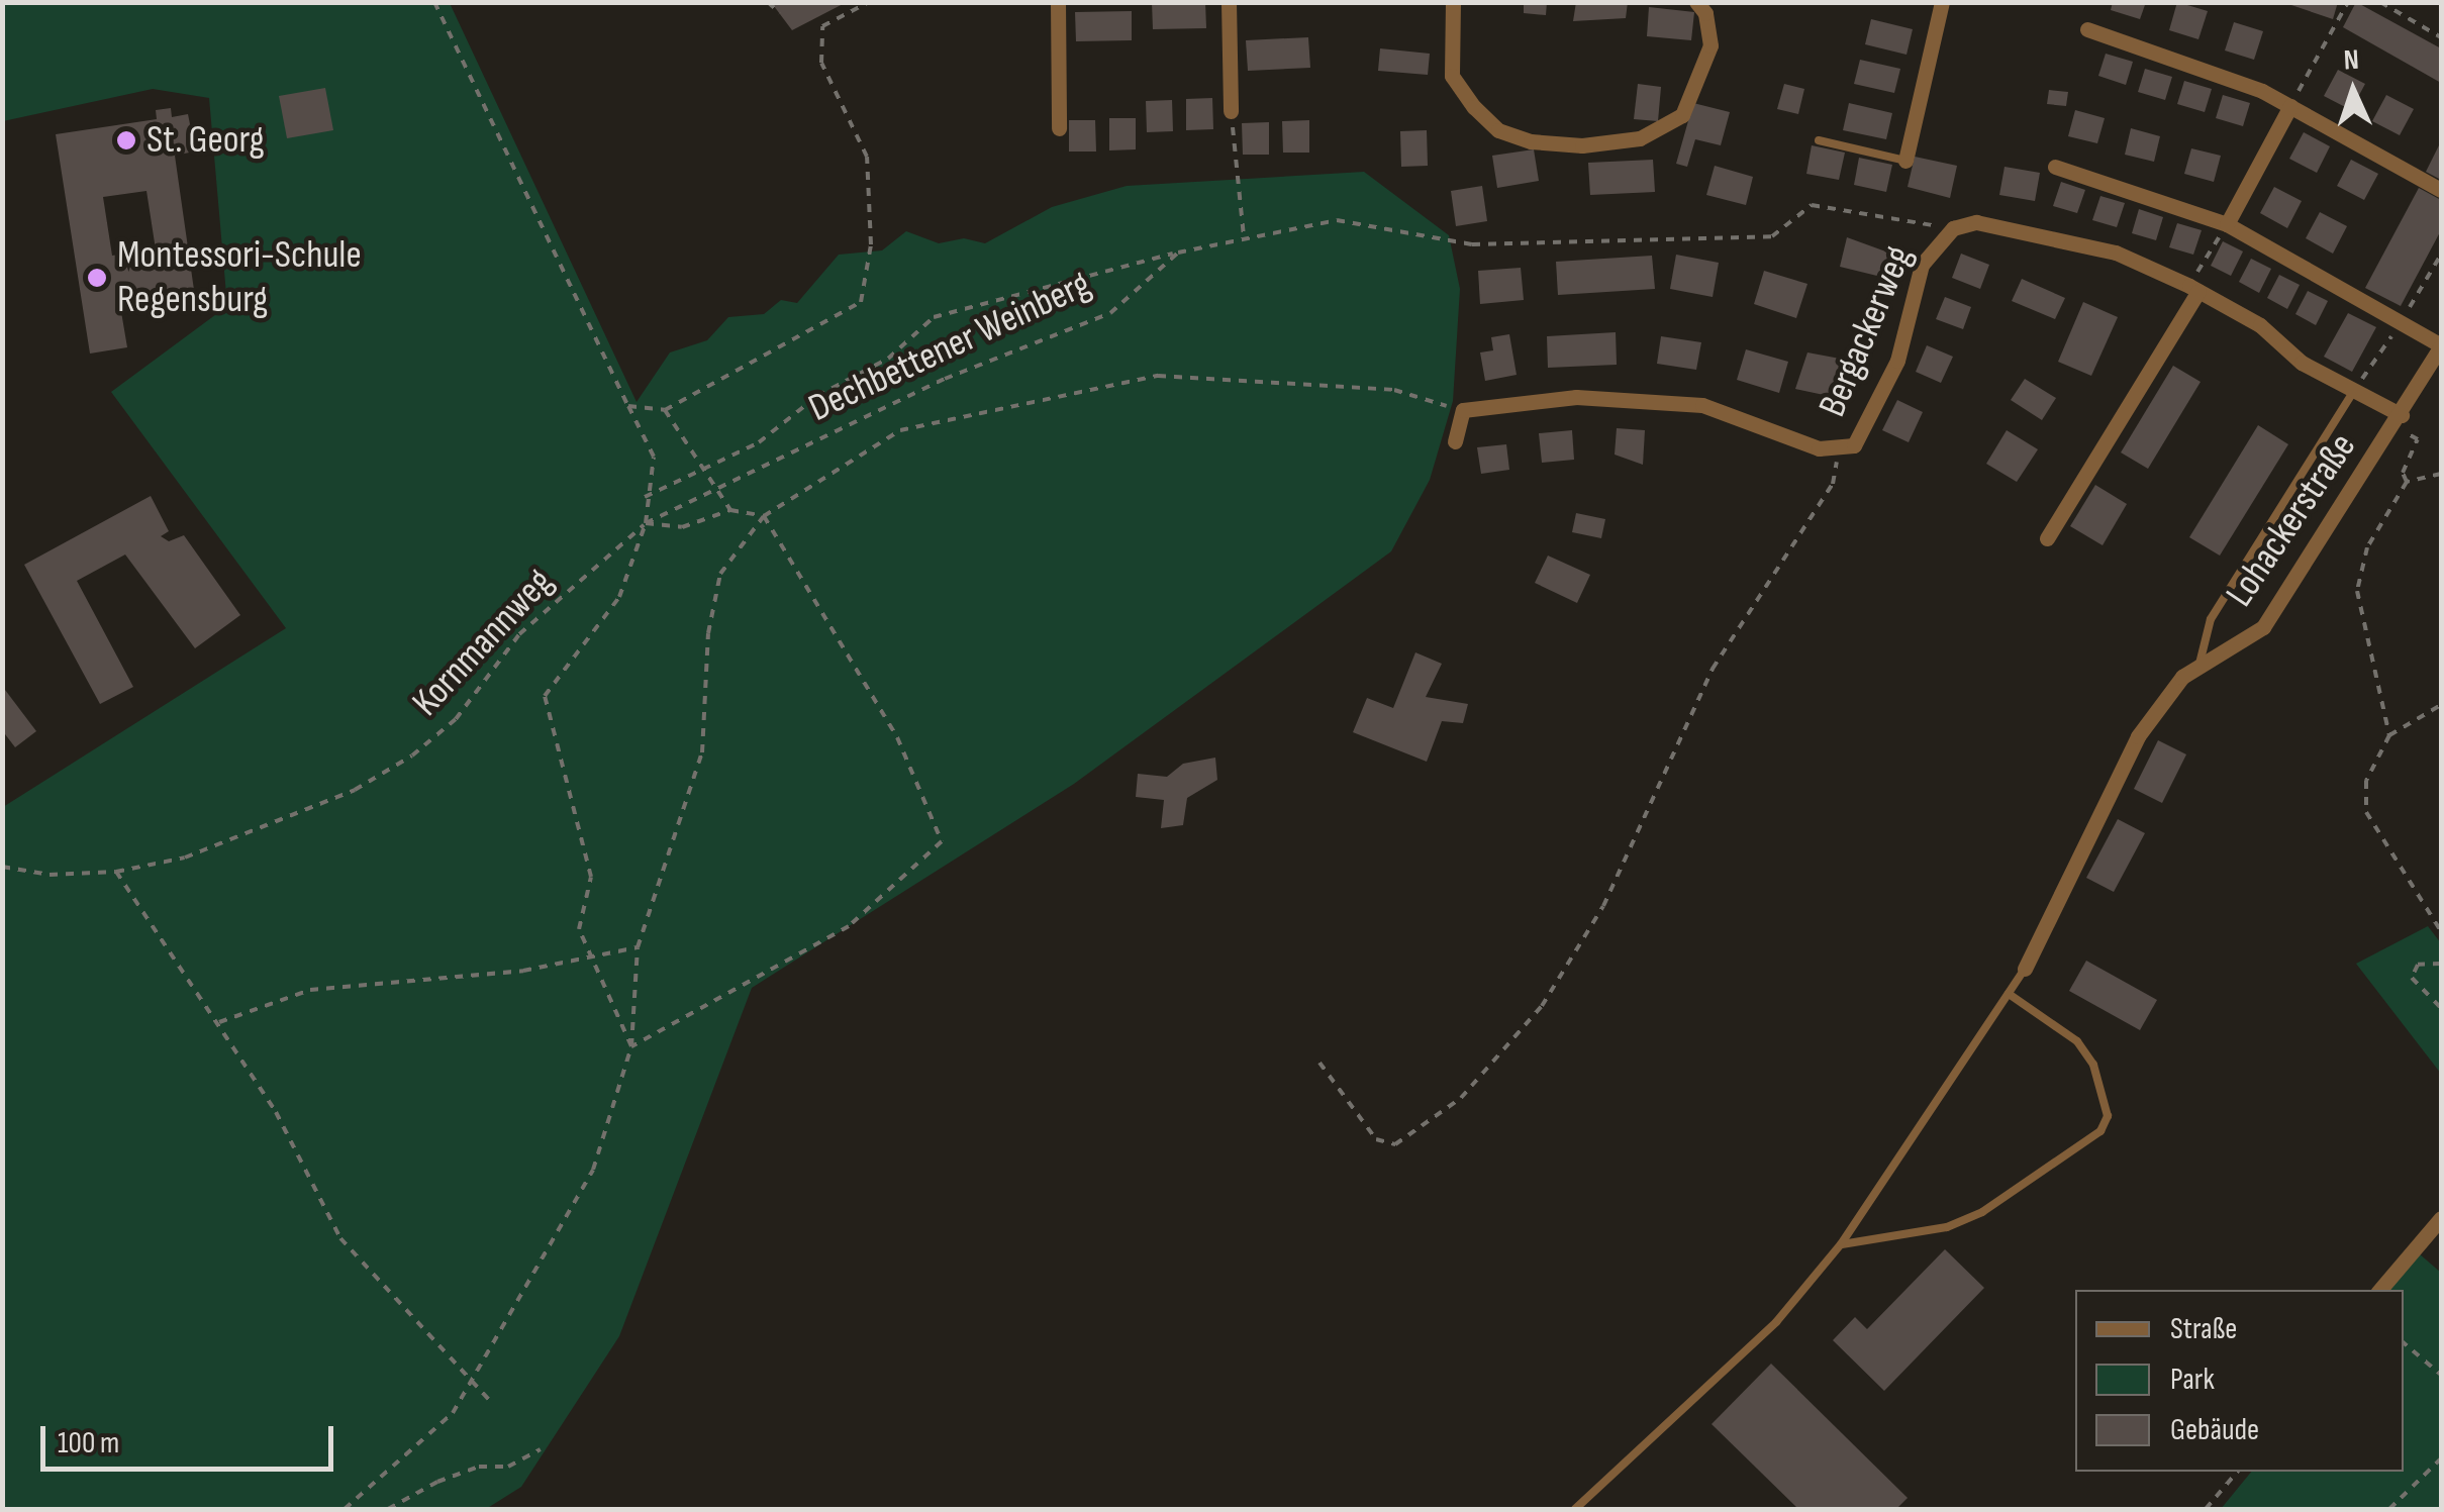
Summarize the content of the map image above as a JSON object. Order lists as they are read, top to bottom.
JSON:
{
  "streets": {
    "street": ["Bergackerweg", "Lohackerstraße"],
    "path": ["Dechbettener Weinberg", "Kornmannweg"]
  },
  "crossings": [
    ["Bergackerweg", "Dechbettener Weinberg"],
    ["Dechbettener Weinberg", "Kornmannweg"]
  ],
  "places": ["St. Georg", "Montessori-Schule Regensburg"],
  "legend": ["Straße", "Park", "Gebäude"],
  "scale_bar": "100 m",
  "north": "top"
}
